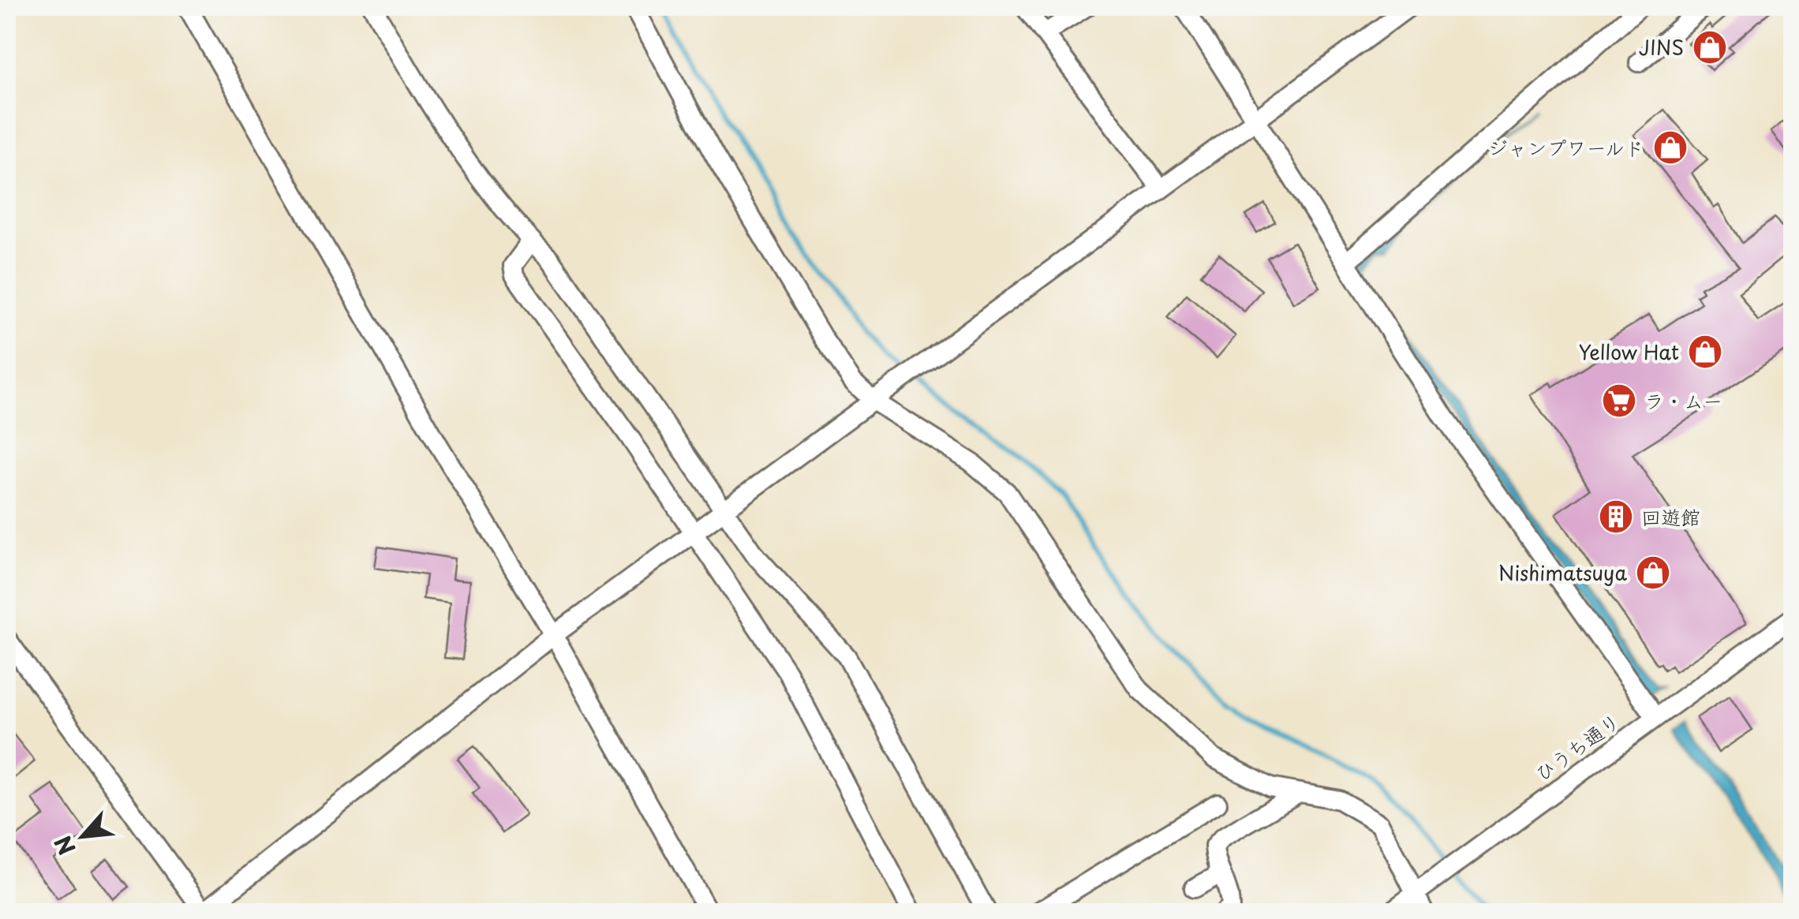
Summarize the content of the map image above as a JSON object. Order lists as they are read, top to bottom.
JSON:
{
  "streets": {
    "street": ["ひうち通り"]
  },
  "places": {
    "shop": [
      "JINS",
      "ジャンプワールド",
      "Yellow Hat",
      "Nishimatsuya"
    ],
    "supermarket": ["ラ・ムー"],
    "building": ["回遊館"]
  },
  "north": "bottom left"
}
